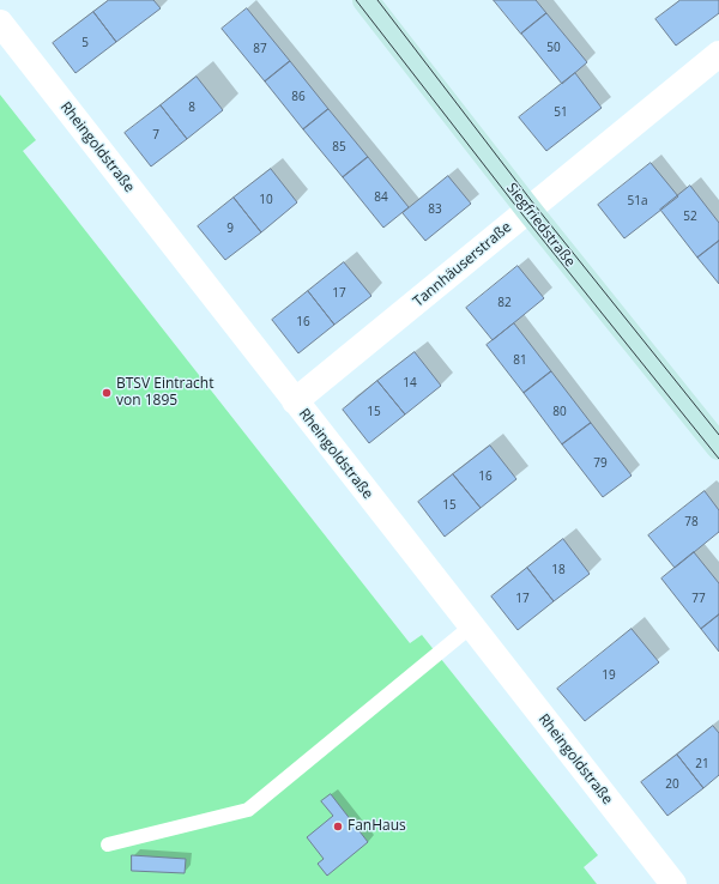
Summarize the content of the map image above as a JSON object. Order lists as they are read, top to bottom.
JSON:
{
  "streets": {
    "street": ["Rheingoldstraße", "Siegfriedstraße", "Tannhäuserstraße"]
  },
  "crossings": [
    ["Rheingoldstraße", "Tannhäuserstraße"],
    ["Siegfriedstraße", "Tannhäuserstraße"]
  ],
  "places": ["BTSV Eintracht von 1895", "FanHaus"],
  "house_numbers": [
    "5",
    "50",
    "87",
    "86",
    "8",
    "51",
    "7",
    "85",
    "84",
    "10",
    "51a",
    "83",
    "52",
    "9",
    "17",
    "82",
    "16",
    "81",
    "14",
    "15",
    "80",
    "79",
    "16",
    "15",
    "78",
    "18",
    "17",
    "77",
    "19",
    "21",
    "20"
  ]
}
